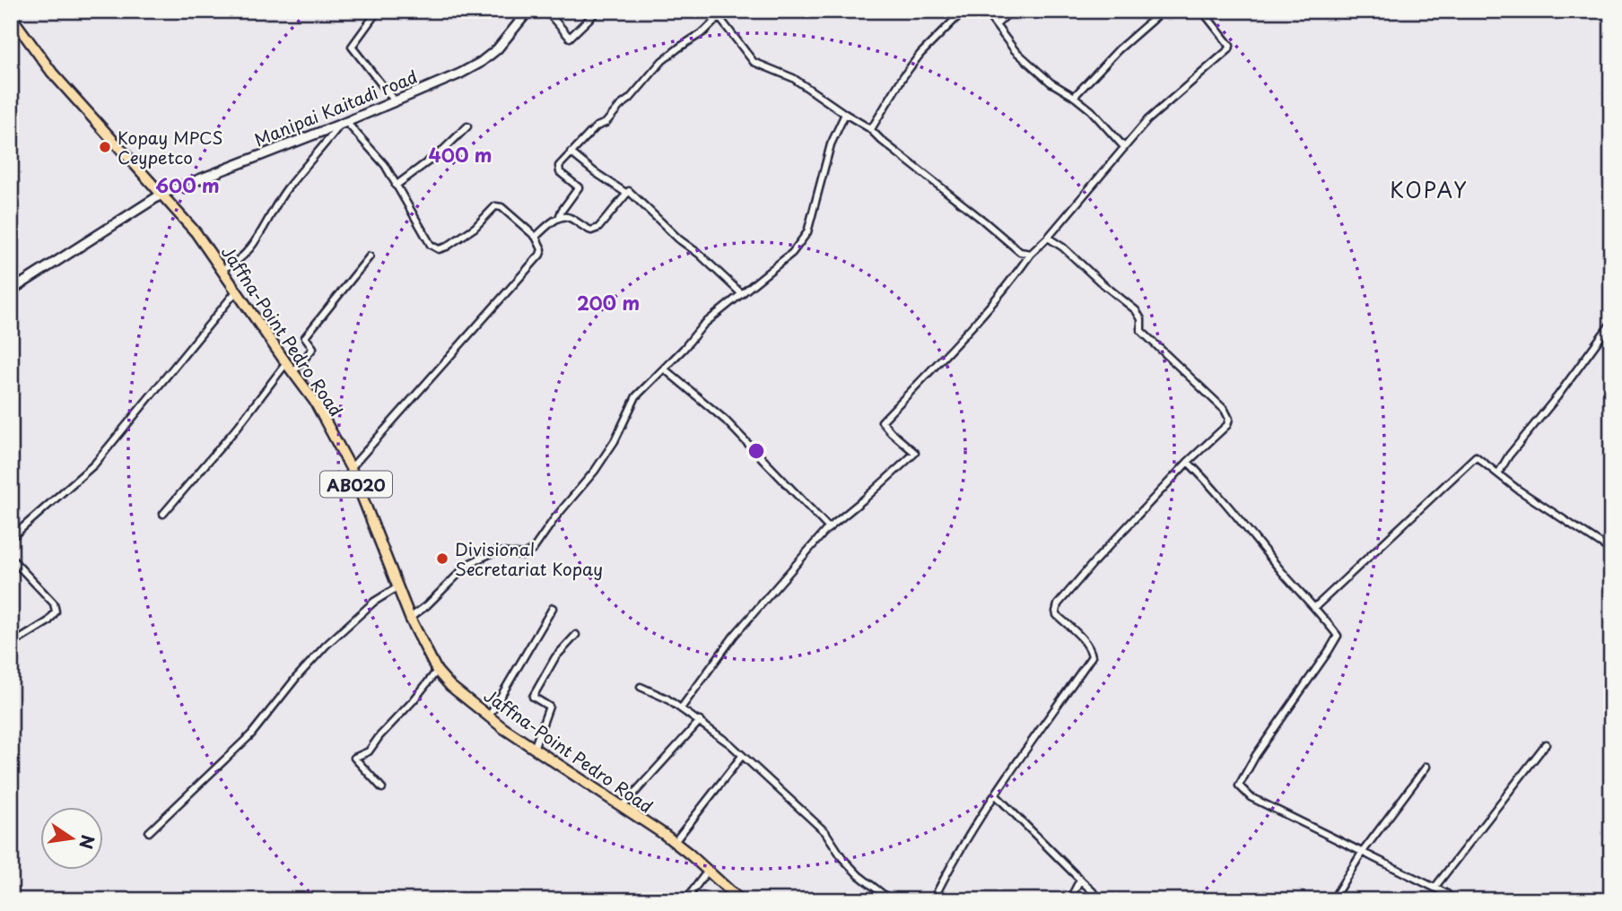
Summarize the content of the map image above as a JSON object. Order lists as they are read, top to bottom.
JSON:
{
  "streets": {
    "main road": ["Manipai Kaitadi road", "Jaffna-Point Pedro Road", "AB020"]
  },
  "crossings": [
    ["Manipai Kaitadi road", "Jaffna-Point Pedro Road"]
  ],
  "districts": ["KOPAY"],
  "places": ["Kopay MPCS Ceypetco", "Divisional Secretariat Kopay"],
  "north": "right",
  "rings": ["400 m", "600 m", "200 m"]
}
